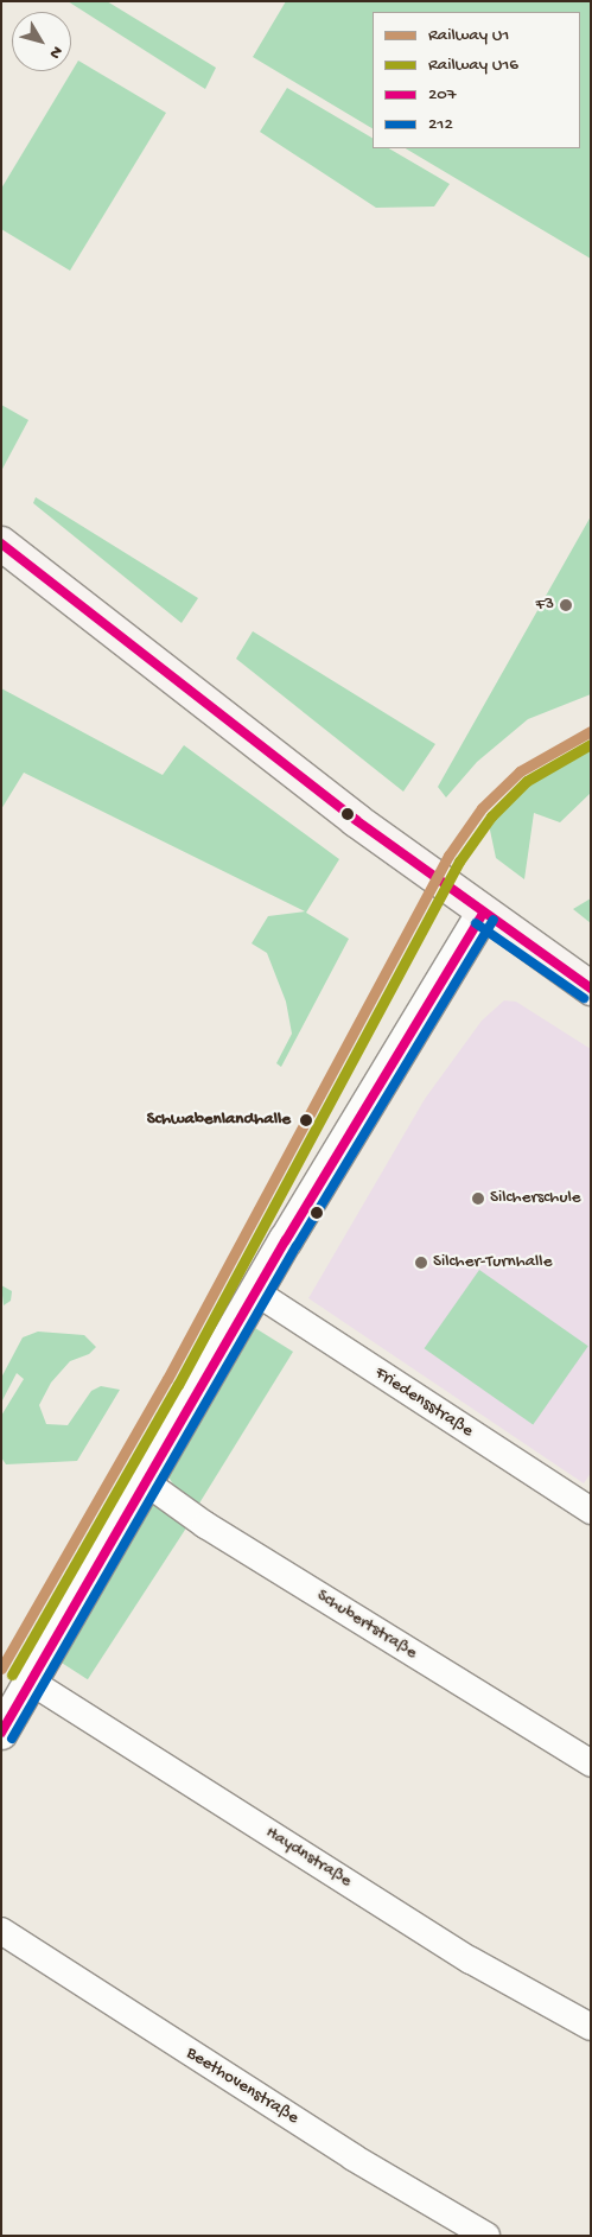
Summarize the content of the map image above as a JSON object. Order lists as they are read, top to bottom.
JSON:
{
  "streets": {
    "street": [
      "Friedensstraße",
      "Schubertstraße",
      "Haydnstraße",
      "Beethovenstraße"
    ]
  },
  "places": [
    "F3",
    "Schwabenlandhalle",
    "Silcherschule",
    "Silcher-Turnhalle"
  ],
  "lines": [
    "transit line 207",
    "rail line U1",
    "rail line U16",
    "transit line 212"
  ],
  "legend": [
    "Railway U1",
    "Railway U16",
    "207",
    "212"
  ],
  "north": "bottom right"
}
